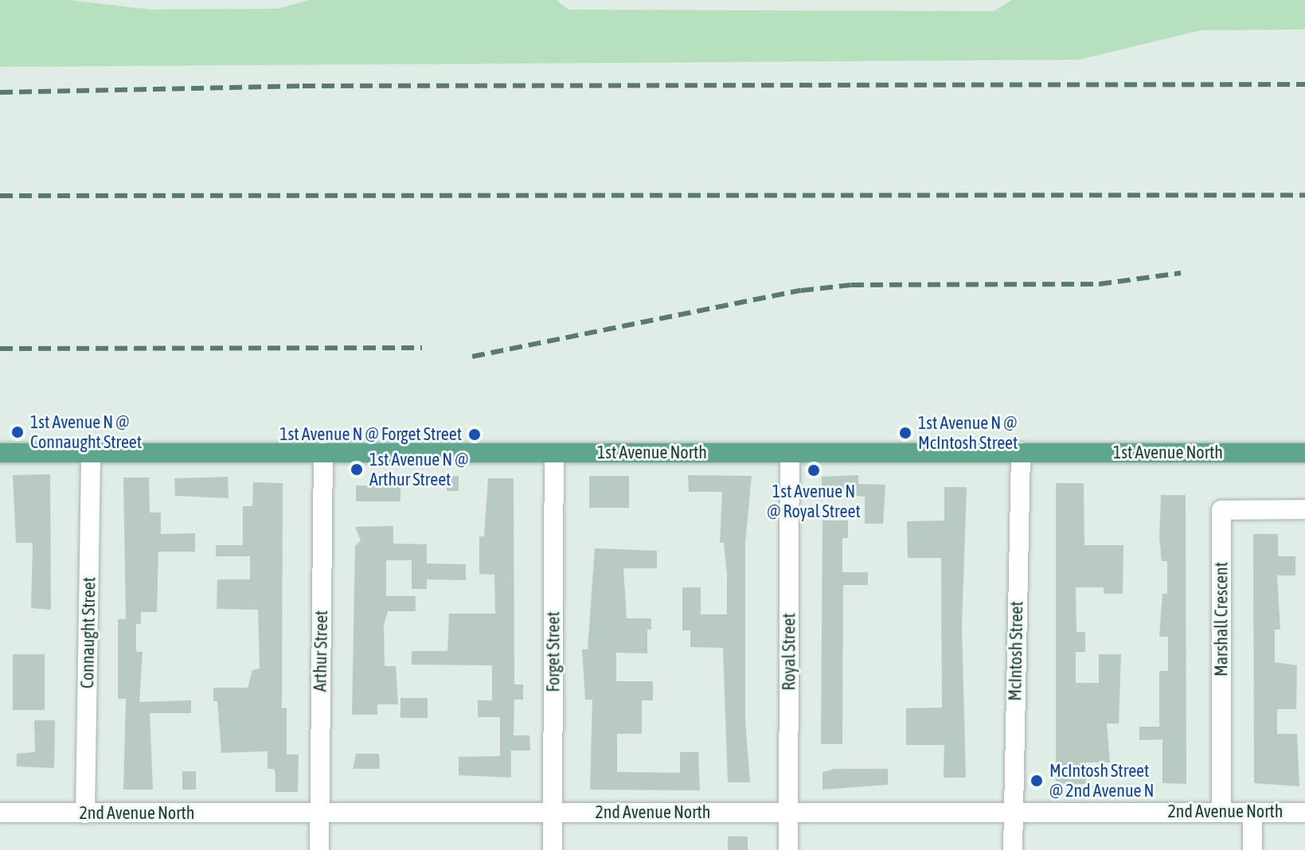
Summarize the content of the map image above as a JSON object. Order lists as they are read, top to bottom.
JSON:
{
  "streets": {
    "main road": ["1st Avenue North"],
    "street": [
      "Marshall Crescent",
      "Connaught Street",
      "Arthur Street",
      "McIntosh Street",
      "Forget Street",
      "Royal Street",
      "2nd Avenue North"
    ]
  },
  "crossings": [
    ["1st Avenue North", "Connaught Street"],
    ["1st Avenue North", "Arthur Street"],
    ["1st Avenue North", "McIntosh Street"],
    ["1st Avenue North", "Forget Street"],
    ["1st Avenue North", "Royal Street"],
    ["Marshall Crescent", "2nd Avenue North"],
    ["Connaught Street", "2nd Avenue North"],
    ["Arthur Street", "2nd Avenue North"],
    ["McIntosh Street", "2nd Avenue North"],
    ["Forget Street", "2nd Avenue North"],
    ["Royal Street", "2nd Avenue North"]
  ],
  "places": [
    "1st Avenue N @ Connaught Street",
    "1st Avenue N @ McIntosh Street",
    "1st Avenue N @ Forget Street",
    "1st Avenue N @ Arthur Street",
    "1st Avenue N @ Royal Street",
    "McIntosh Street @ 2nd Avenue N"
  ]
}
